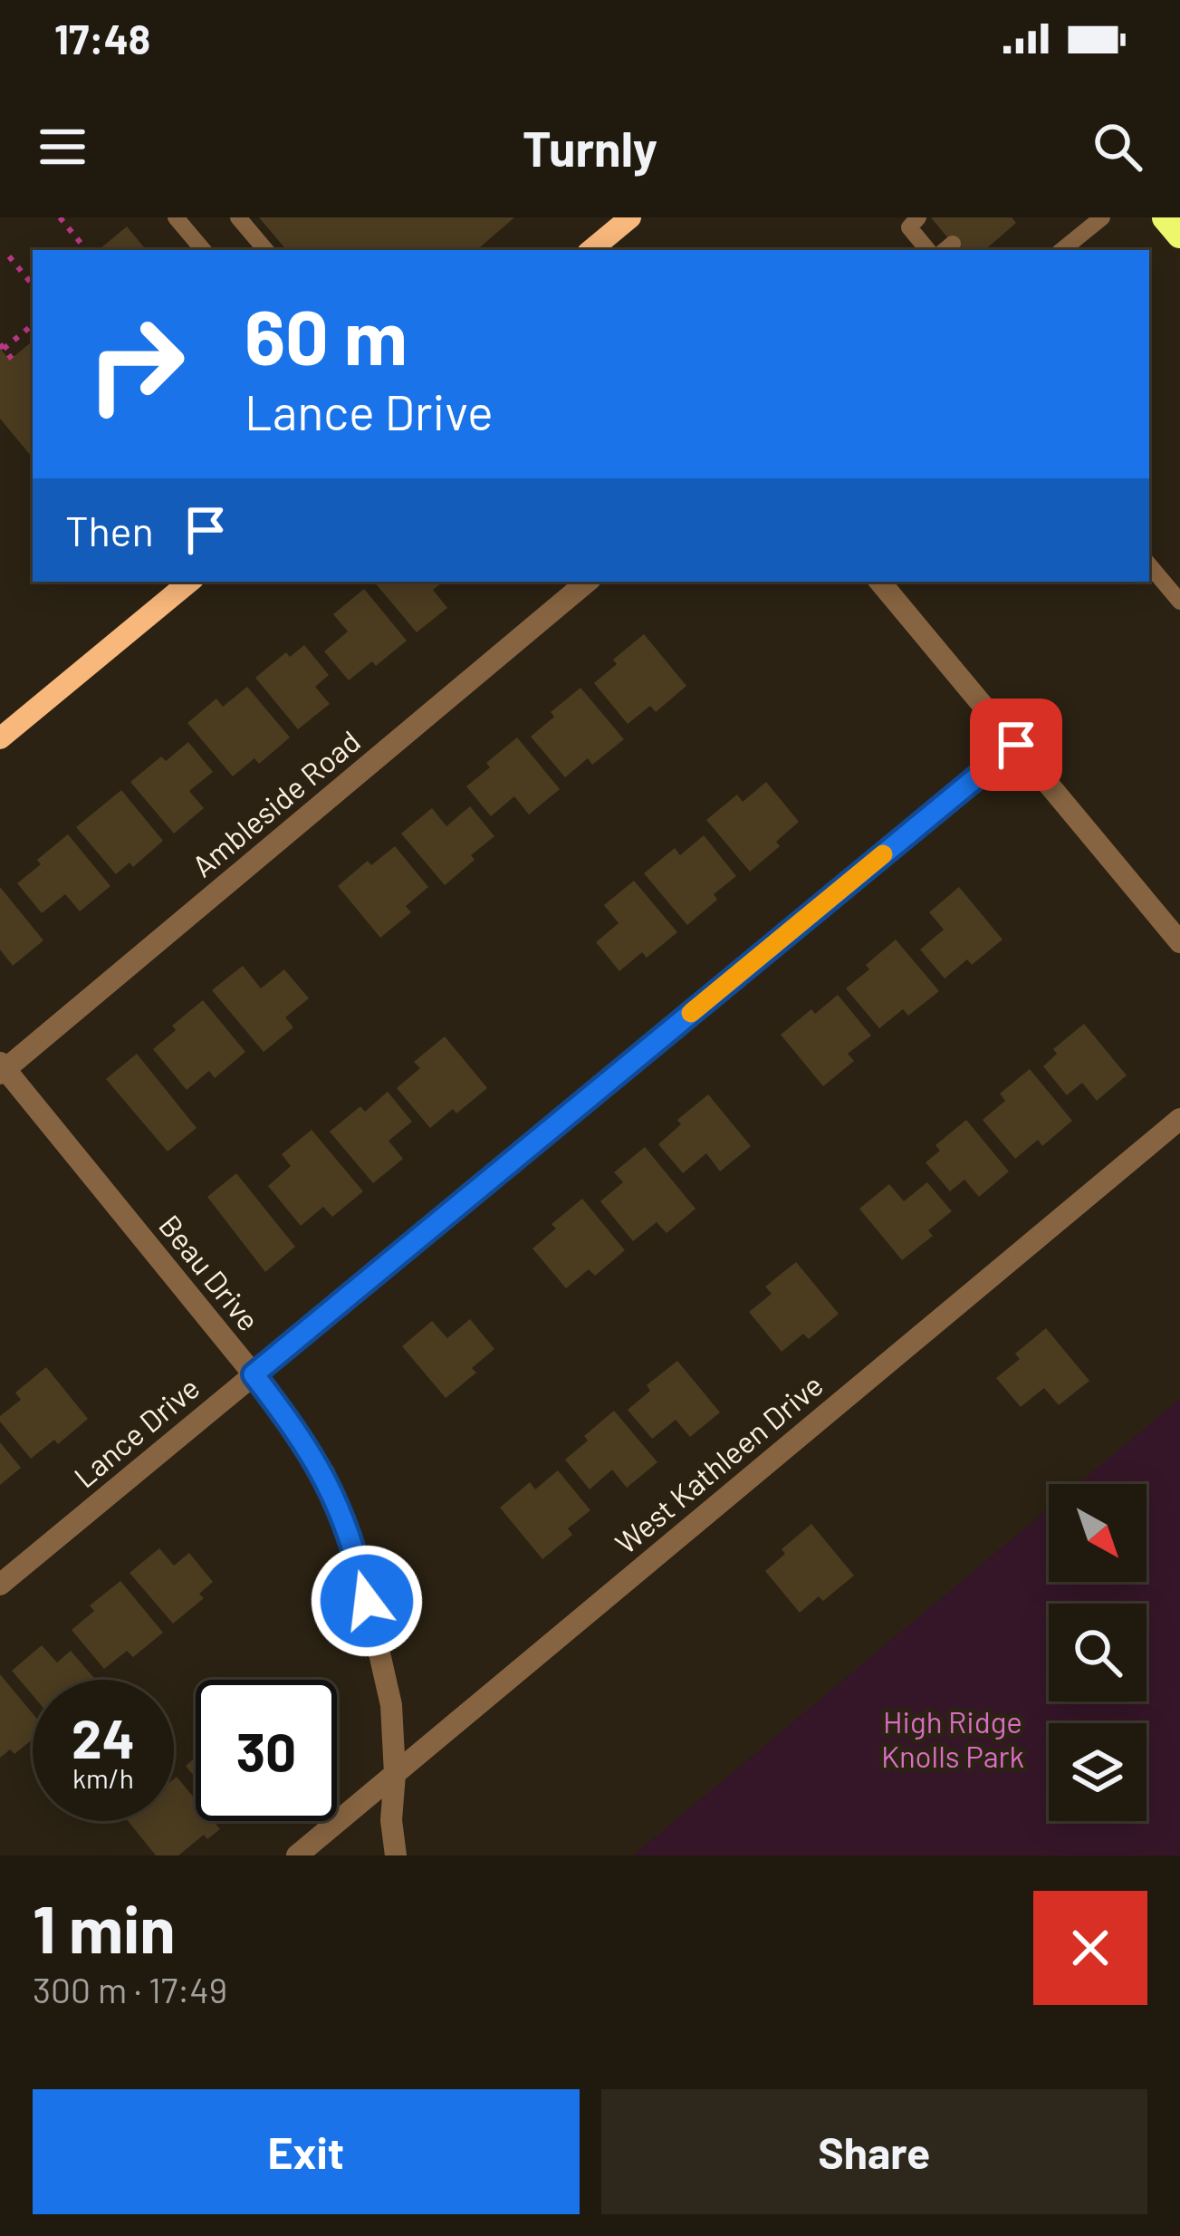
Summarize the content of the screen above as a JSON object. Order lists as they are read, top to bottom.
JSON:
{
  "streets": {
    "street": [
      "Ambleside Road",
      "Beau Drive",
      "Lance Drive",
      "West Kathleen Drive"
    ]
  },
  "crossings": [
    ["Ambleside Road", "Beau Drive"],
    ["Beau Drive", "Lance Drive"],
    ["Beau Drive", "West Kathleen Drive"]
  ],
  "parks": ["High Ridge Knolls Park"],
  "north": "bottom right",
  "page": {
    "status": "17:48",
    "header": "Turnly",
    "turn": ["60 m", "Lance Drive"],
    "then": "Then",
    "speed": "24 km/h",
    "limit": "30",
    "heading": ["1 min", "300 m · 17:49"],
    "buttons": ["Exit", "Share"]
  }
}
